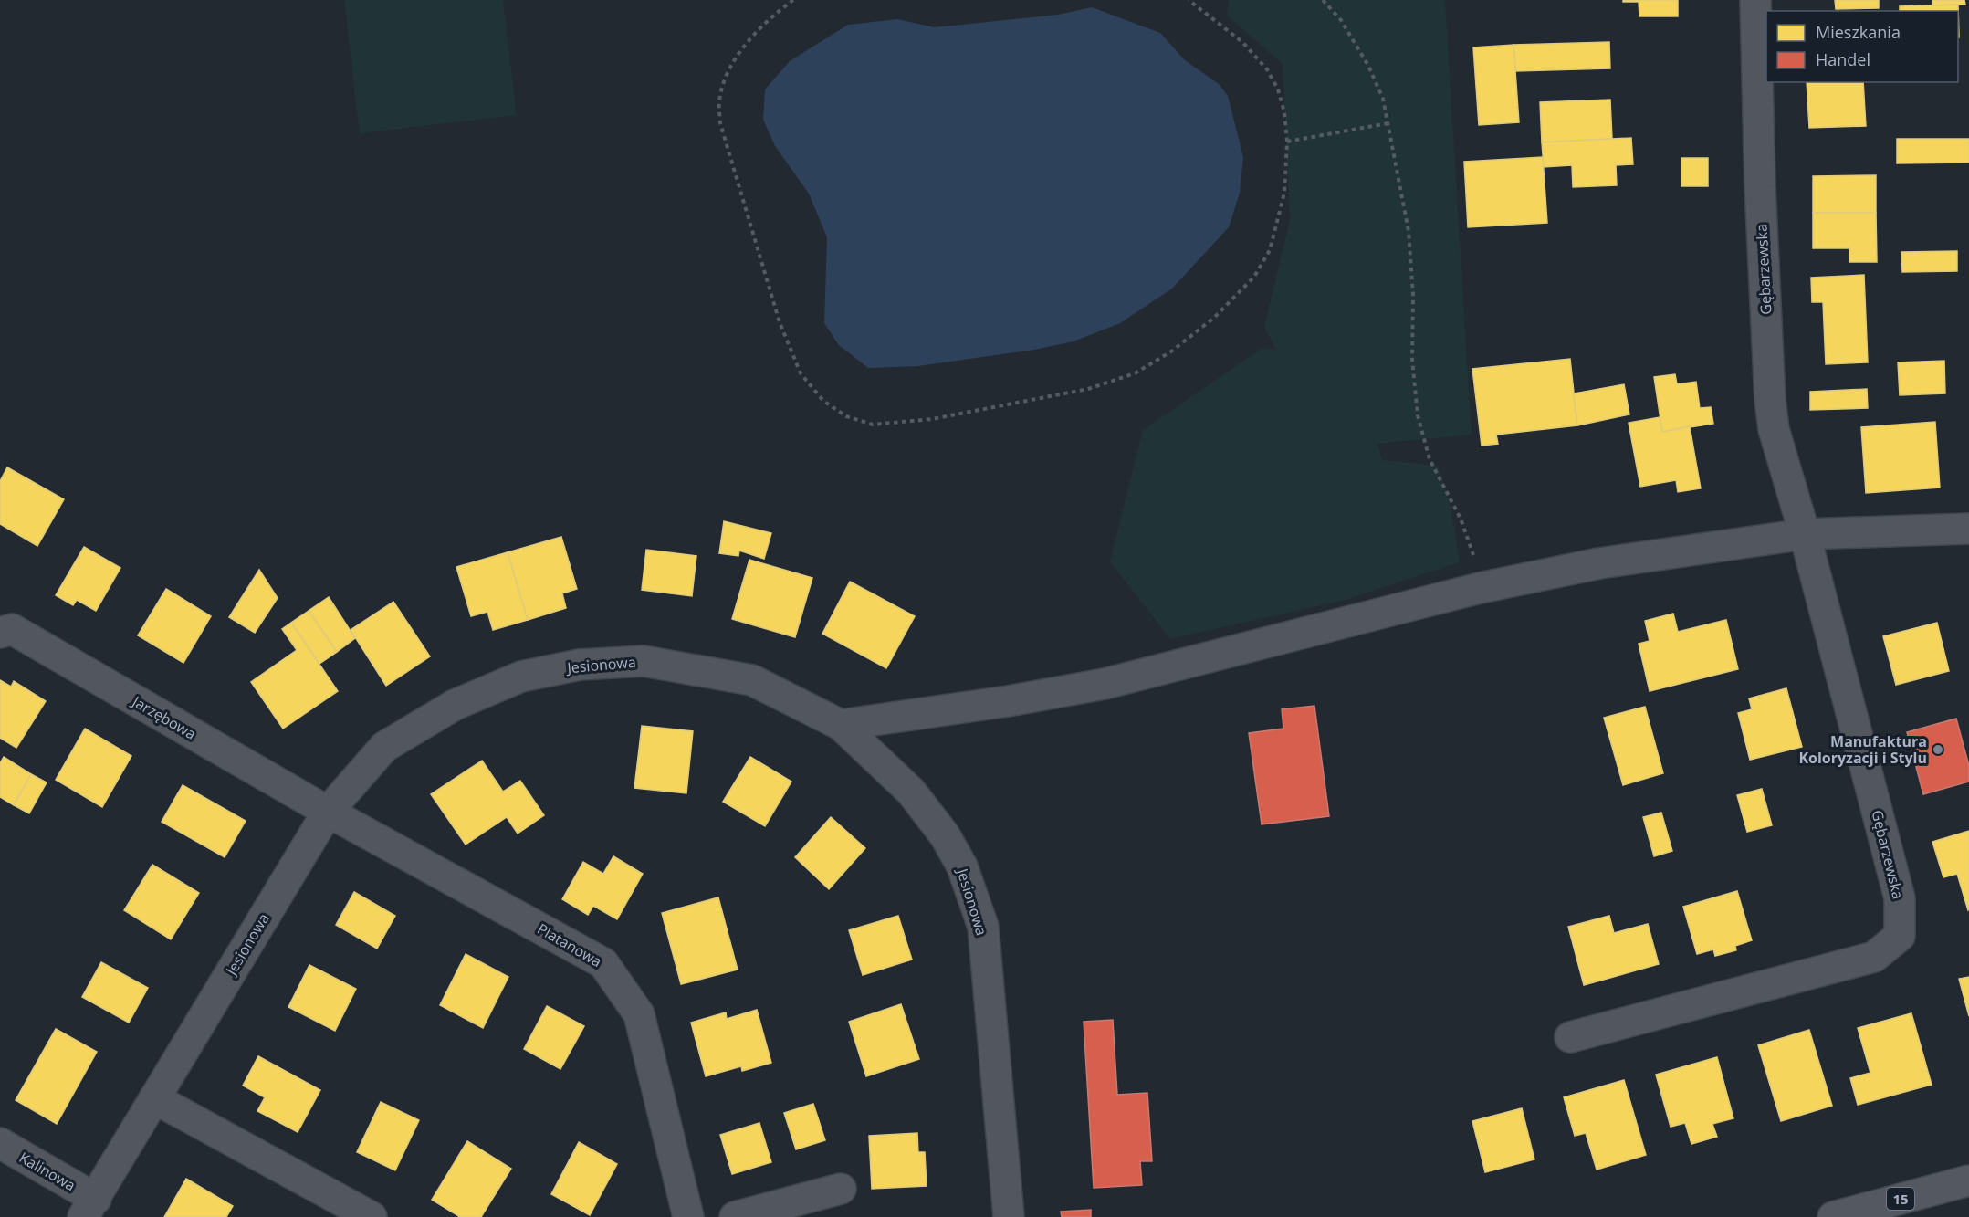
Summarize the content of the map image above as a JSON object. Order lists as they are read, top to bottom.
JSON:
{
  "streets": {
    "main road": ["15"],
    "street": [
      "Gębarzewska",
      "Jesionowa",
      "Jarzębowa",
      "Platanowa",
      "Kalinowa"
    ]
  },
  "crossings": [
    ["Jesionowa", "Jarzębowa"],
    ["Jesionowa", "Platanowa"],
    ["Jesionowa", "Kalinowa"],
    ["Jarzębowa", "Platanowa"]
  ],
  "places": ["Manufaktura Koloryzacji i Stylu"],
  "legend": ["Mieszkania", "Handel"]
}
